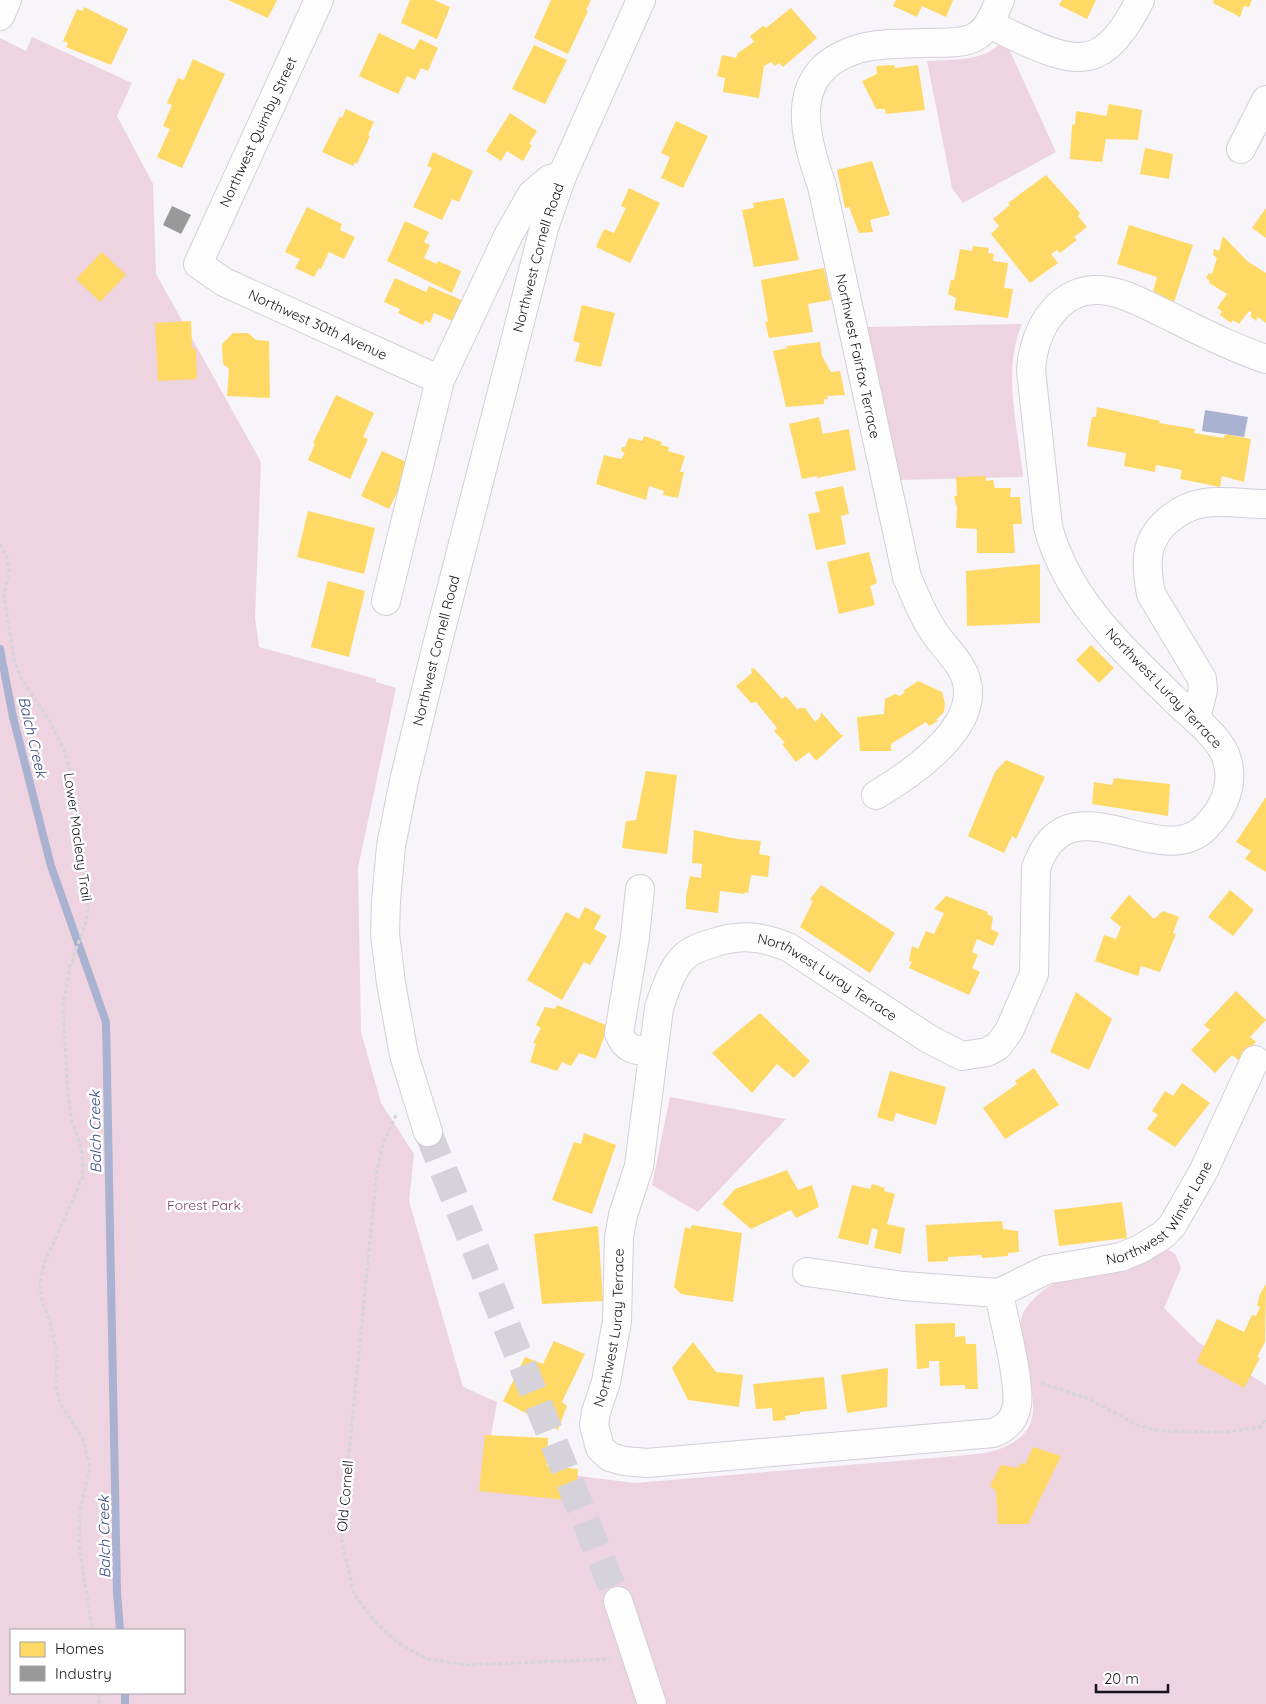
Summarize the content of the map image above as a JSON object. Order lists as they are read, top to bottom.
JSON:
{
  "streets": {
    "street": [
      "Northwest Quimby Street",
      "Northwest Cornell Road",
      "Northwest 30th Avenue",
      "Northwest Fairfax Terrace",
      "Northwest Luray Terrace",
      "Northwest Winter Lane"
    ],
    "path": ["Lower Macleay Trail", "Old Cornell"]
  },
  "crossings": [
    ["Northwest Quimby Street", "Northwest 30th Avenue"],
    ["Northwest Cornell Road", "Northwest 30th Avenue"],
    ["Northwest Cornell Road", "Old Cornell"],
    ["Northwest Luray Terrace", "Northwest Winter Lane"]
  ],
  "water": ["Balch Creek"],
  "parks": ["Forest Park"],
  "legend": ["Homes", "Industry"],
  "scale_bar": "20 m"
}
